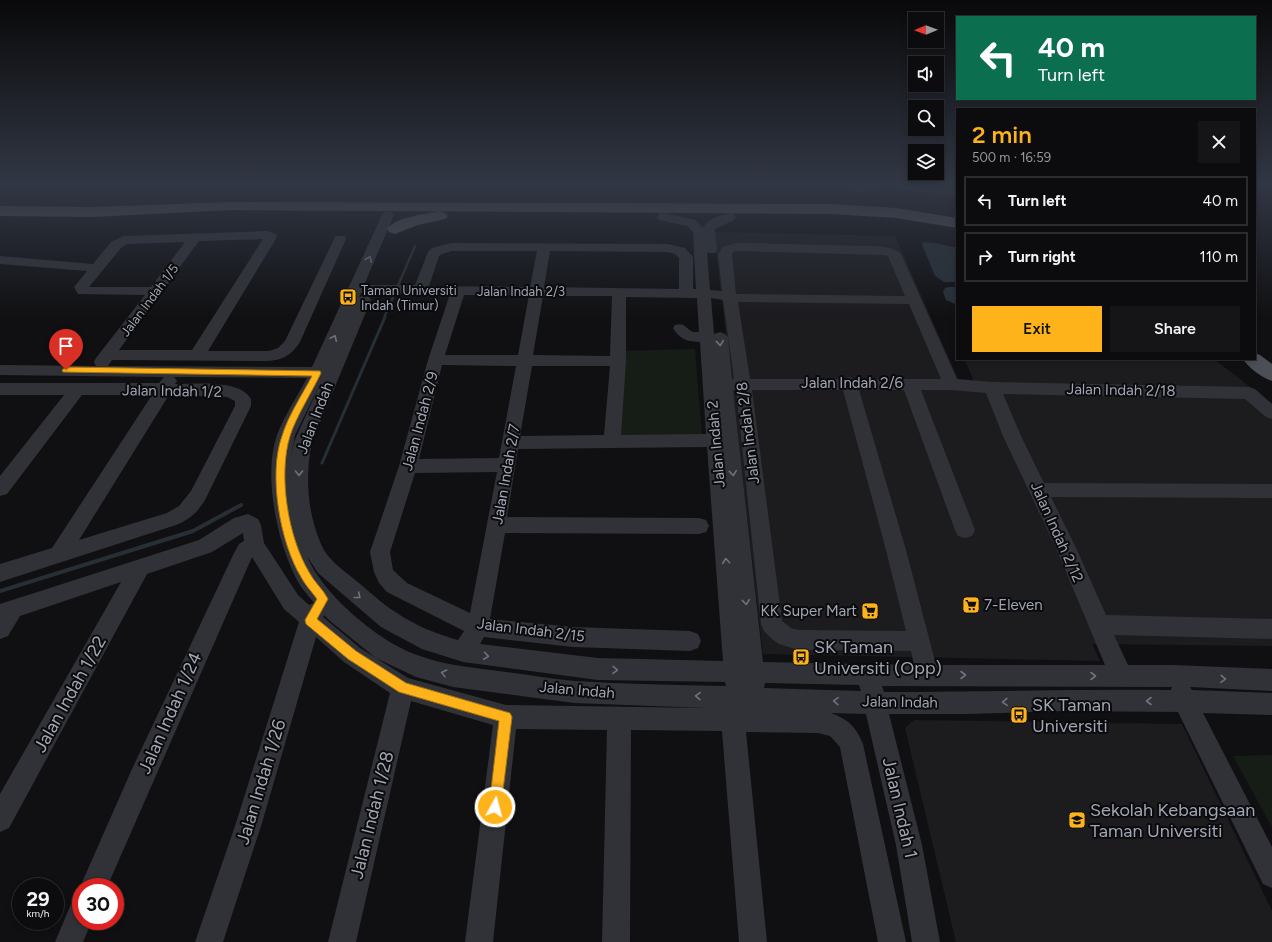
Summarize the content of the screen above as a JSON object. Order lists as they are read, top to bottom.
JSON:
{
  "streets": {
    "street": [
      "Jalan Indah 2/3",
      "Jalan Indah 1/5",
      "Jalan Indah 2/6",
      "Jalan Indah 2/18",
      "Jalan Indah 1/2",
      "Jalan Indah",
      "Jalan Indah 2/9",
      "Jalan Indah 2/8",
      "Jalan Indah 2",
      "Jalan Indah 2/7",
      "Jalan Indah 2/12",
      "Jalan Indah 2/15",
      "Jalan Indah 1/22",
      "Jalan Indah 1/24",
      "Jalan Indah 1/26",
      "Jalan Indah 1",
      "Jalan Indah 1/28"
    ]
  },
  "crossings": [
    ["Jalan Indah 2/3", "Jalan Indah"],
    ["Jalan Indah 2/3", "Jalan Indah 2/9"],
    ["Jalan Indah 2/3", "Jalan Indah 2/8"],
    ["Jalan Indah 2/3", "Jalan Indah 2"],
    ["Jalan Indah 2/3", "Jalan Indah 2/7"],
    ["Jalan Indah 2/6", "Jalan Indah 2/18"],
    ["Jalan Indah 2/6", "Jalan Indah 2/8"],
    ["Jalan Indah 2/6", "Jalan Indah 2"],
    ["Jalan Indah 2/6", "Jalan Indah 2/12"],
    ["Jalan Indah 2/18", "Jalan Indah 2/12"],
    ["Jalan Indah", "Jalan Indah 2"],
    ["Jalan Indah", "Jalan Indah 2/7"],
    ["Jalan Indah", "Jalan Indah 2/12"],
    ["Jalan Indah", "Jalan Indah 1/26"],
    ["Jalan Indah", "Jalan Indah 1"],
    ["Jalan Indah 2/9", "Jalan Indah 2/15"],
    ["Jalan Indah 2/8", "Jalan Indah 2"],
    ["Jalan Indah 2/7", "Jalan Indah 2/15"]
  ],
  "places": {
    "bus stop": ["Taman Universiti Indah (Timur)", "SK Taman Universiti (Opp)", "SK Taman Universiti"],
    "supermarket": ["7-Eleven", "KK Super Mart"],
    "school or university": ["Sekolah Kebangsaan Taman Universiti"]
  },
  "north": "left",
  "page": {
    "turn": ["40 m", "Turn left"],
    "heading": ["2 min", "500 m · 16:59"],
    "list": [
      {
        "name": "Turn left",
        "value": "40 m"
      },
      {
        "name": "Turn right",
        "value": "110 m"
      }
    ],
    "buttons": ["Exit", "Share"],
    "speed": "29 km/h",
    "limit": "30"
  }
}
